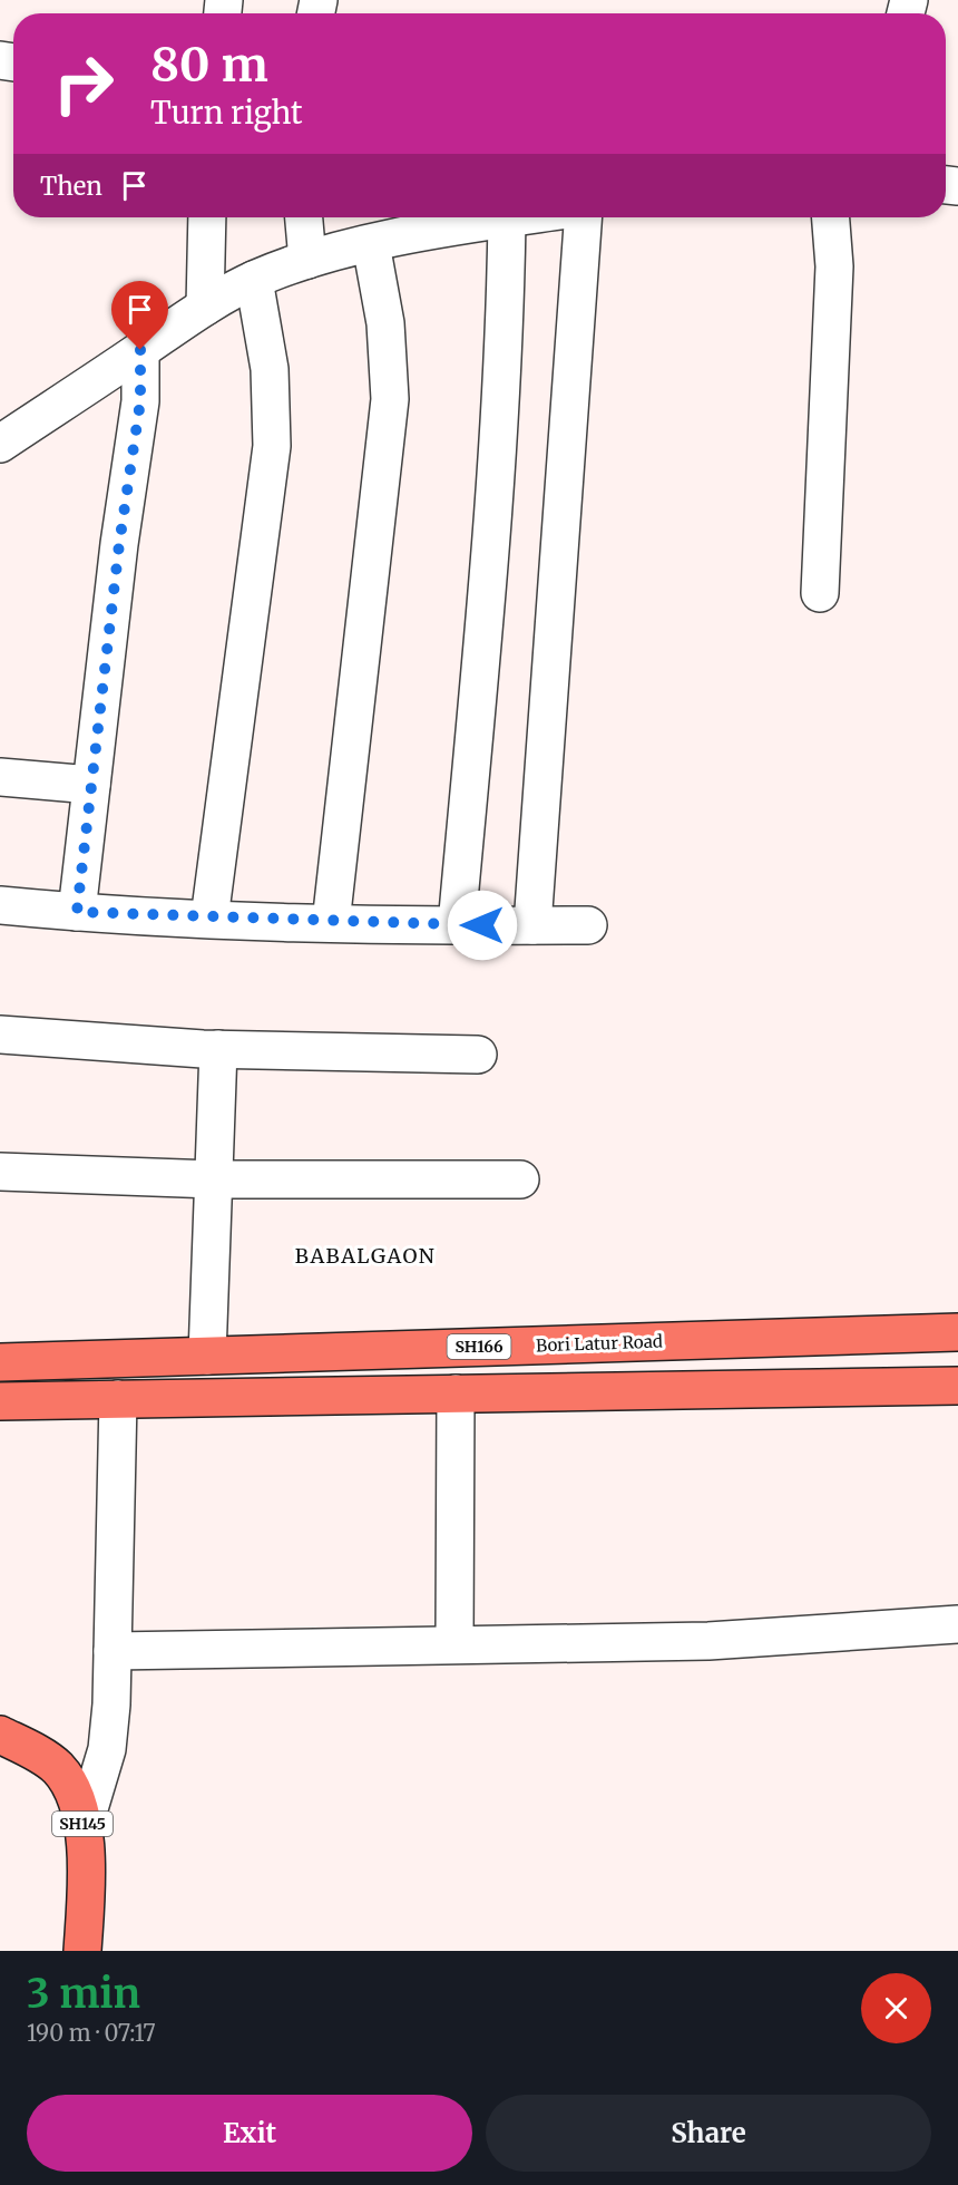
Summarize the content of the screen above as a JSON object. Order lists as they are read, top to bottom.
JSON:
{
  "streets": {
    "main road": ["Bori Latur Road", "SH166", "SH145"]
  },
  "districts": ["BABALGAON"],
  "page": {
    "turn": ["80 m", "Turn right"],
    "then": "Then",
    "heading": ["3 min", "190 m · 07:17"],
    "buttons": ["Exit", "Share"]
  }
}
